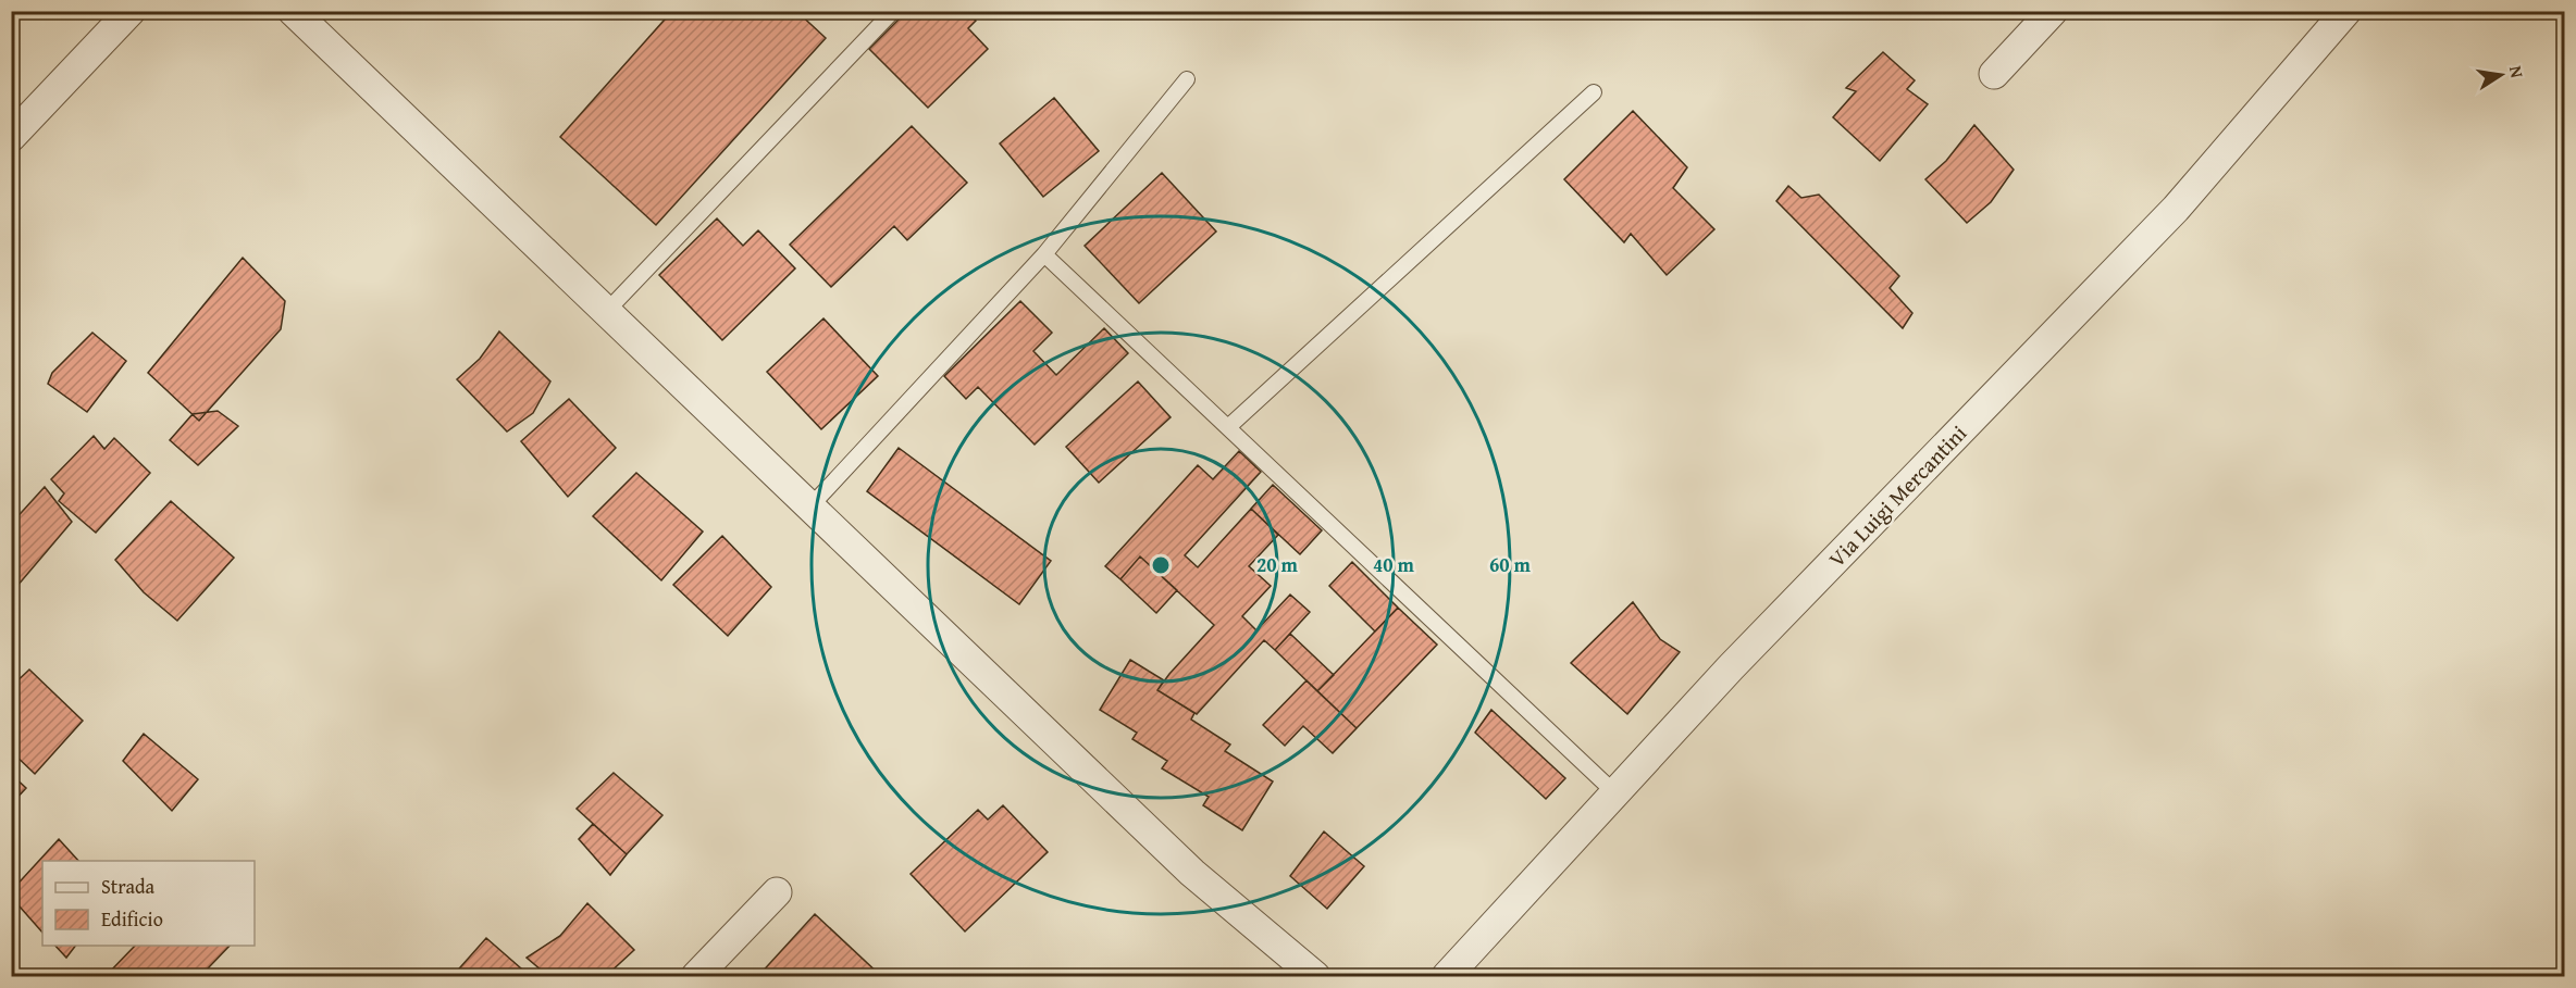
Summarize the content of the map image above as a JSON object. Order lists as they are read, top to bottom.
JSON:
{
  "streets": {
    "street": ["Via Luigi Mercantini"]
  },
  "legend": ["Strada", "Edificio"],
  "north": "right",
  "rings": ["20 m", "40 m", "60 m"]
}
